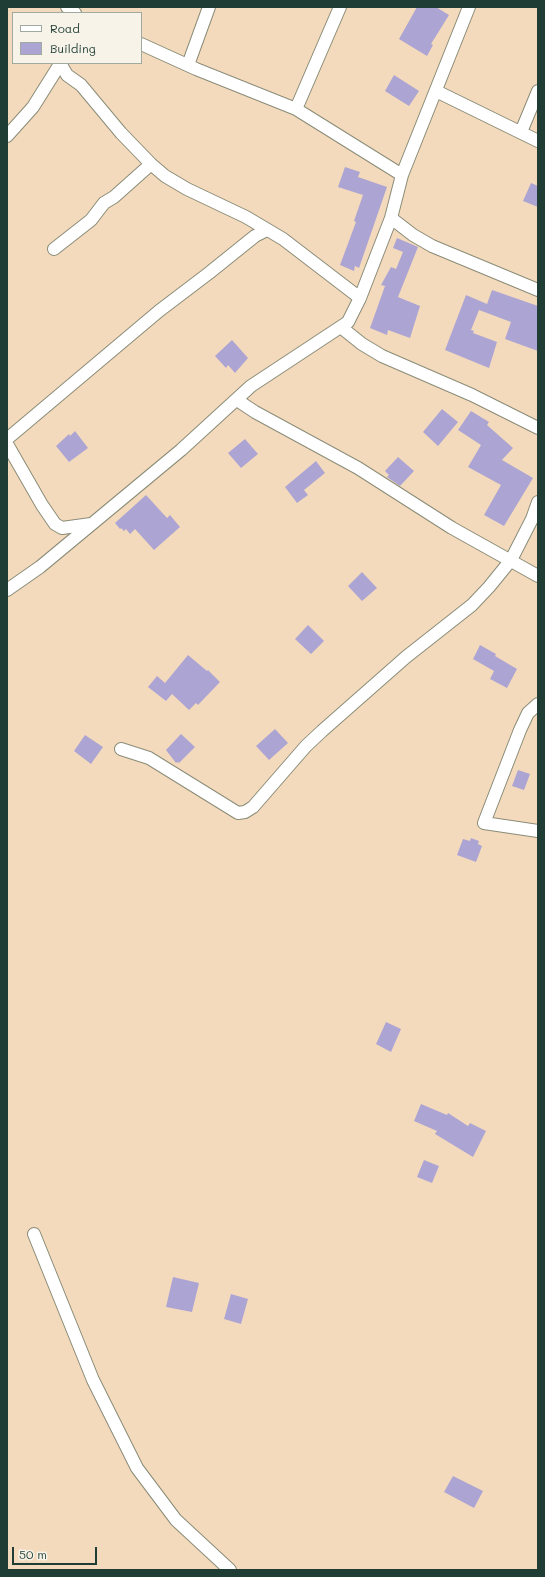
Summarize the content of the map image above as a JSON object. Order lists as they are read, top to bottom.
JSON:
{
  "legend": ["Road", "Building"],
  "scale_bar": "50 m"
}
